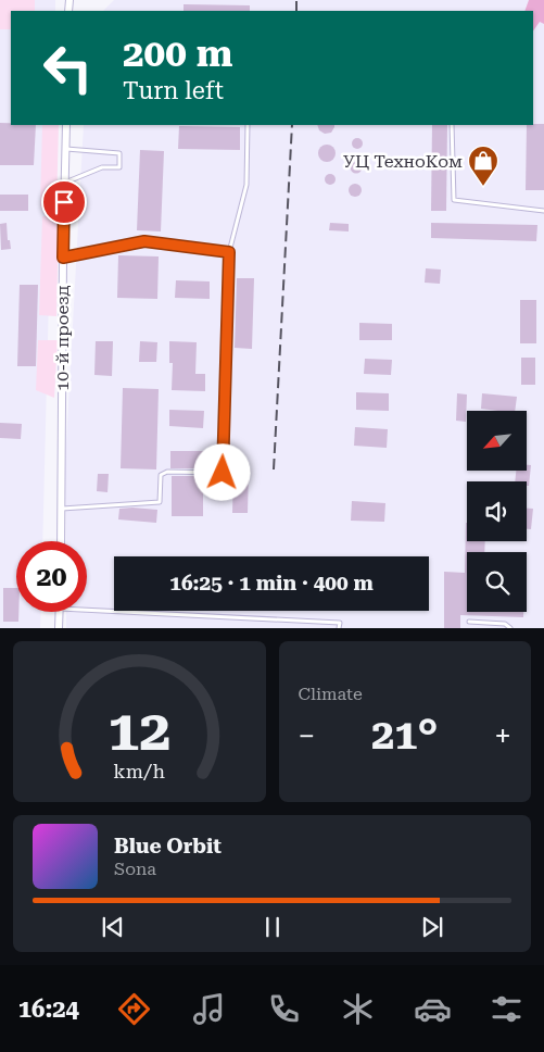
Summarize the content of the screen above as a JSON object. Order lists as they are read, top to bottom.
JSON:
{
  "streets": {
    "street": ["10-й проезд"]
  },
  "places": {
    "shop": ["УЦ ТехноКом"]
  },
  "north": "bottom left",
  "page": {
    "turn": ["200 m", "Turn left"],
    "limit": "20",
    "trip": "16:25 · 1 min · 400 m",
    "tile": "Climate",
    "heat": ["−", "21°", "+"],
    "song": ["Blue Orbit", "Sona"],
    "tabs": "16:24",
    "gauge": ["12", "km/h"]
  }
}
